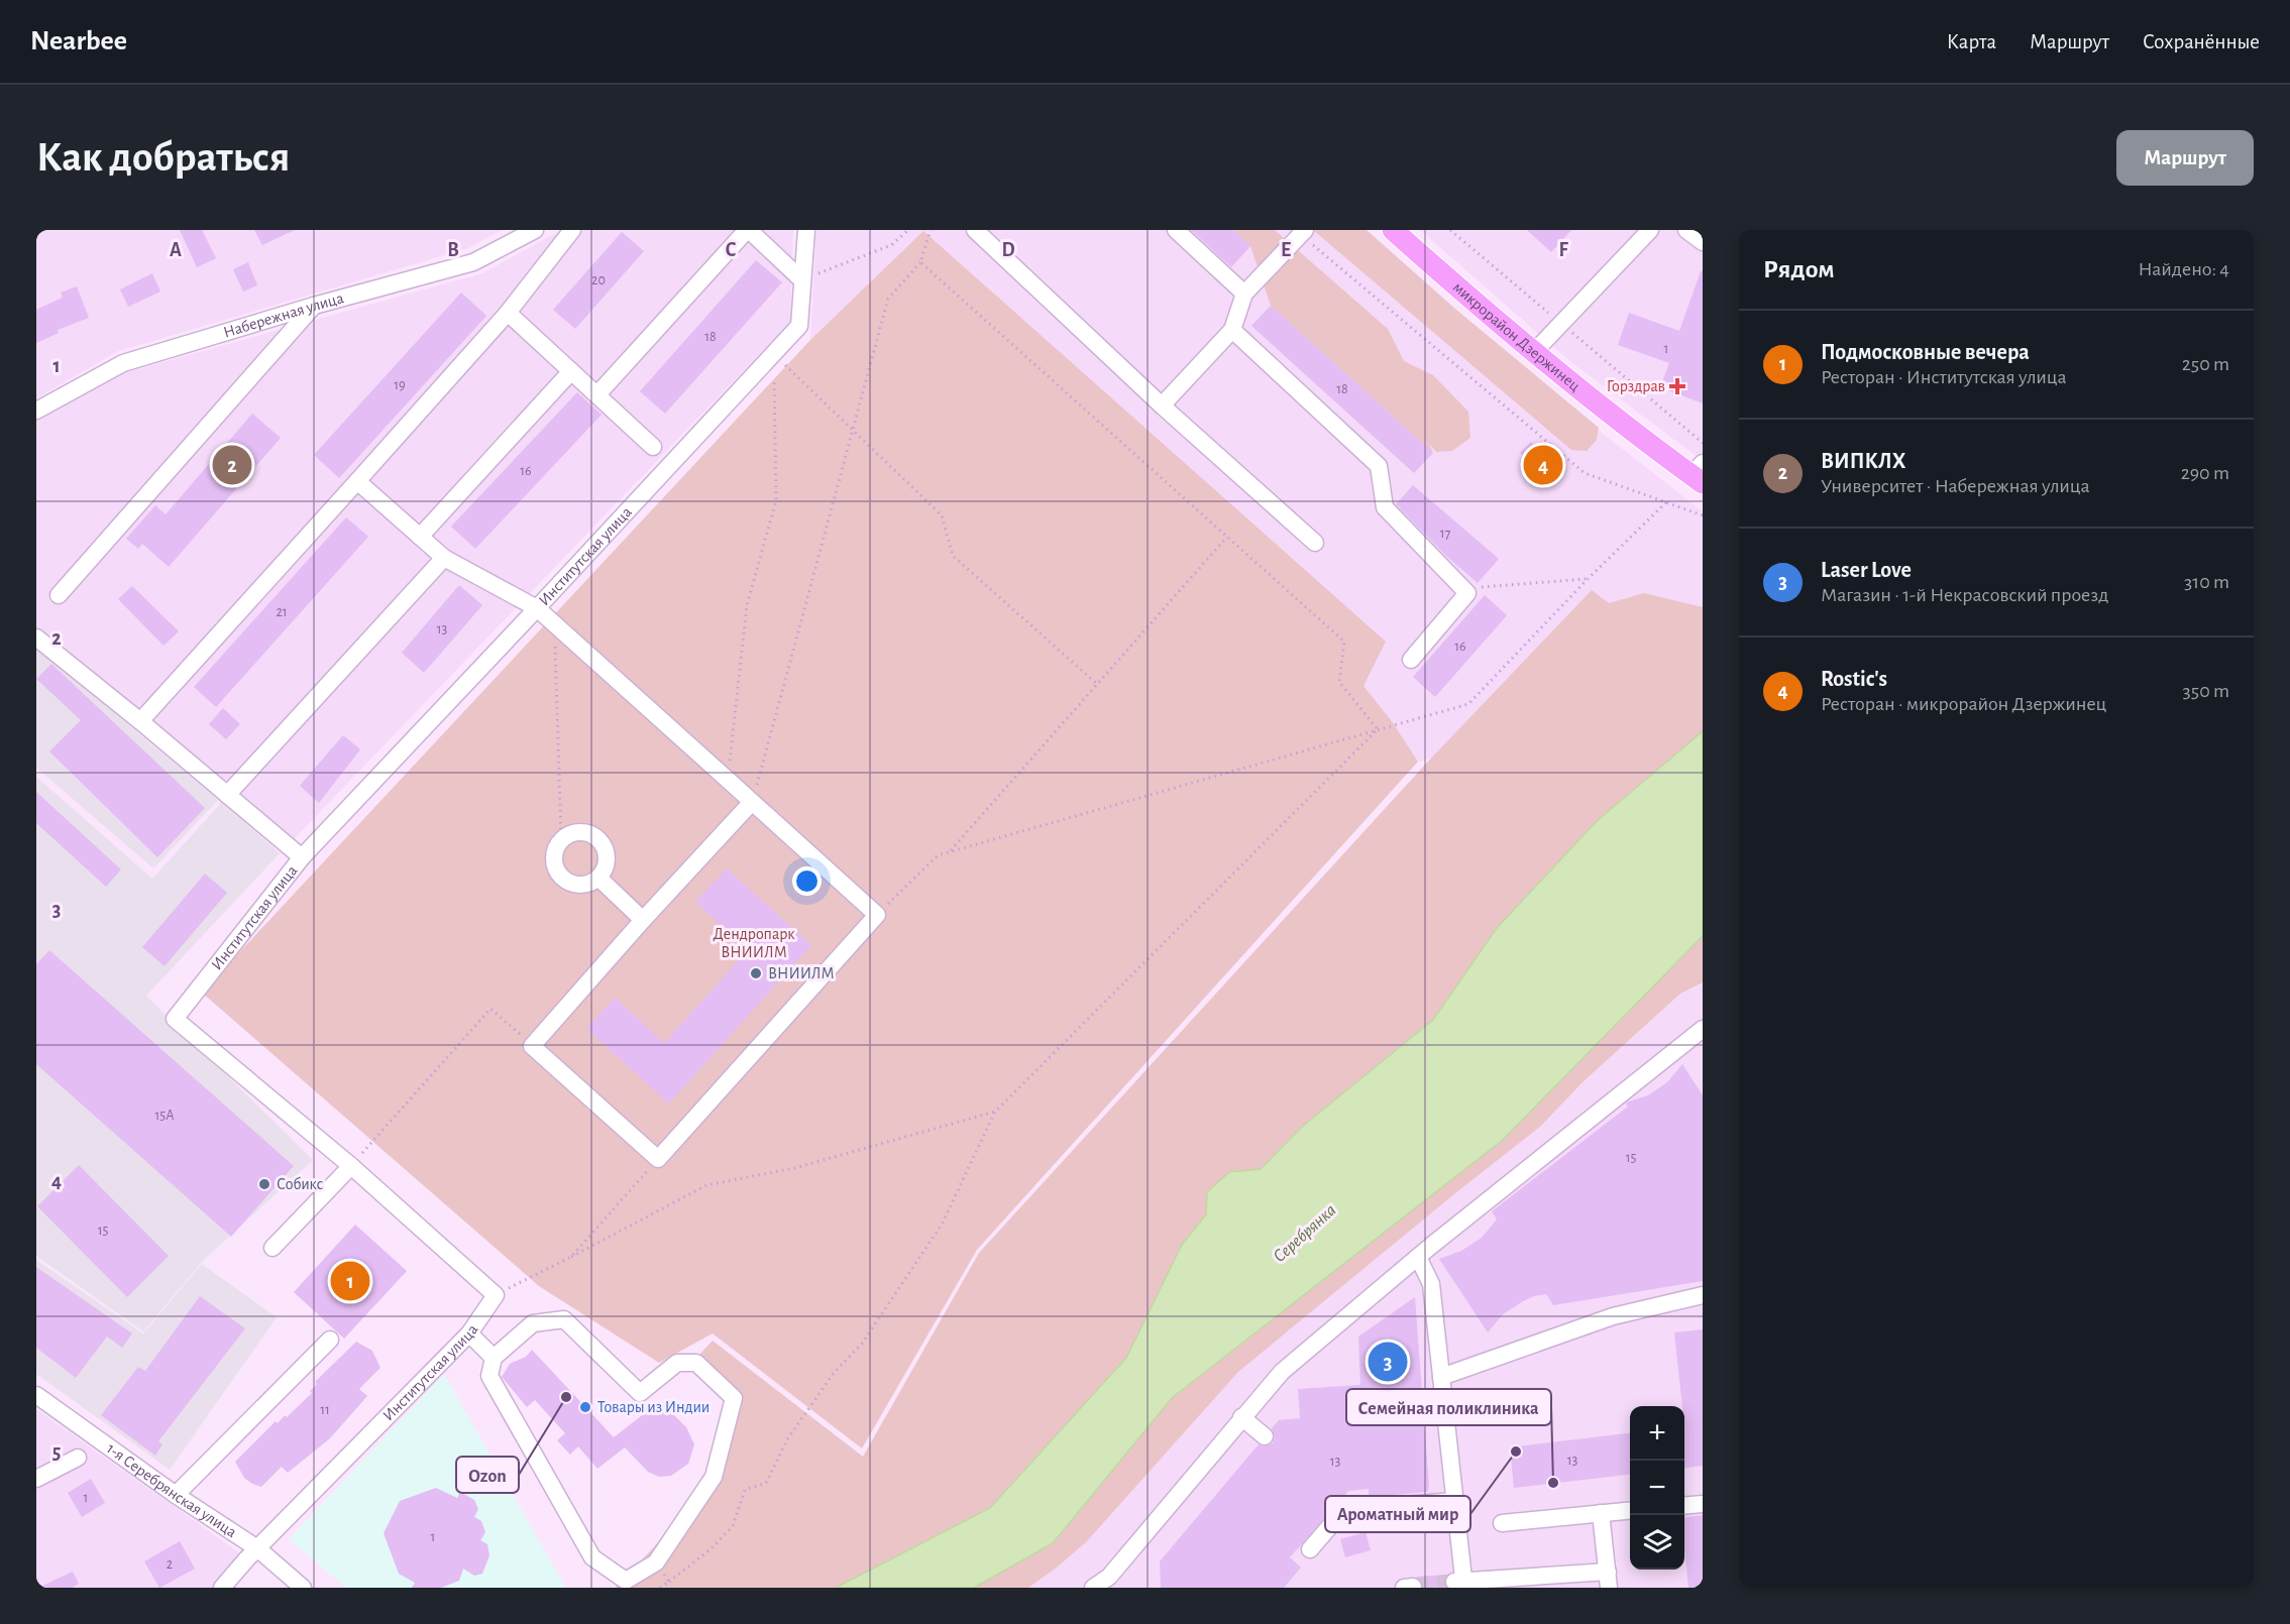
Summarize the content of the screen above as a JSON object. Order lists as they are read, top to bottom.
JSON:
{
  "streets": {
    "main road": ["микрорайон Дзержинец"],
    "street": ["Набережная улица", "Институтская улица", "1-я Серебрянская улица"]
  },
  "crossings": [
    ["Институтская улица", "1-я Серебрянская улица"]
  ],
  "water": ["Серебрянка"],
  "parks": ["Дендропарк ВНИИЛМ"],
  "places": {
    "health": ["Горздрав"],
    "other": [
      "ВНИИЛМ",
      "Собикс",
      "Ozon",
      "Товары из Индии",
      "Ароматный мир",
      "Семейная поликлиника"
    ]
  },
  "house_numbers": [
    "20",
    "18",
    "1",
    "19",
    "18",
    "16",
    "17",
    "21",
    "13",
    "16",
    "15А",
    "15",
    "15",
    "11",
    "13",
    "13",
    "1",
    "1",
    "2"
  ],
  "page": {
    "header": "Nearbee",
    "nav": ["Карта", "Маршрут", "Сохранённые"],
    "buttons": "Маршрут",
    "title": "Как добраться",
    "heading": ["Рядом", "Найдено: 4"],
    "list": [
      {
        "mark": "1",
        "name": "Подмосковные вечера",
        "note": "Ресторан · Институтская улица",
        "value": "250 m"
      },
      {
        "mark": "2",
        "name": "ВИПКЛХ",
        "note": "Университет · Набережная улица",
        "value": "290 m"
      },
      {
        "mark": "3",
        "name": "Laser Love",
        "note": "Магазин · 1-й Некрасовский проезд",
        "value": "310 m"
      },
      {
        "mark": "4",
        "name": "Rostic's",
        "note": "Ресторан · микрорайон Дзержинец",
        "value": "350 m"
      }
    ],
    "pins": [
      "2",
      "4",
      "1",
      "3"
    ],
    "map_buttons": ["+", "−"]
  },
  "grid": {
    "columns": [
      "A",
      "B",
      "C",
      "D",
      "E",
      "F"
    ],
    "rows": [
      "1",
      "2",
      "3",
      "4",
      "5"
    ]
  }
}
